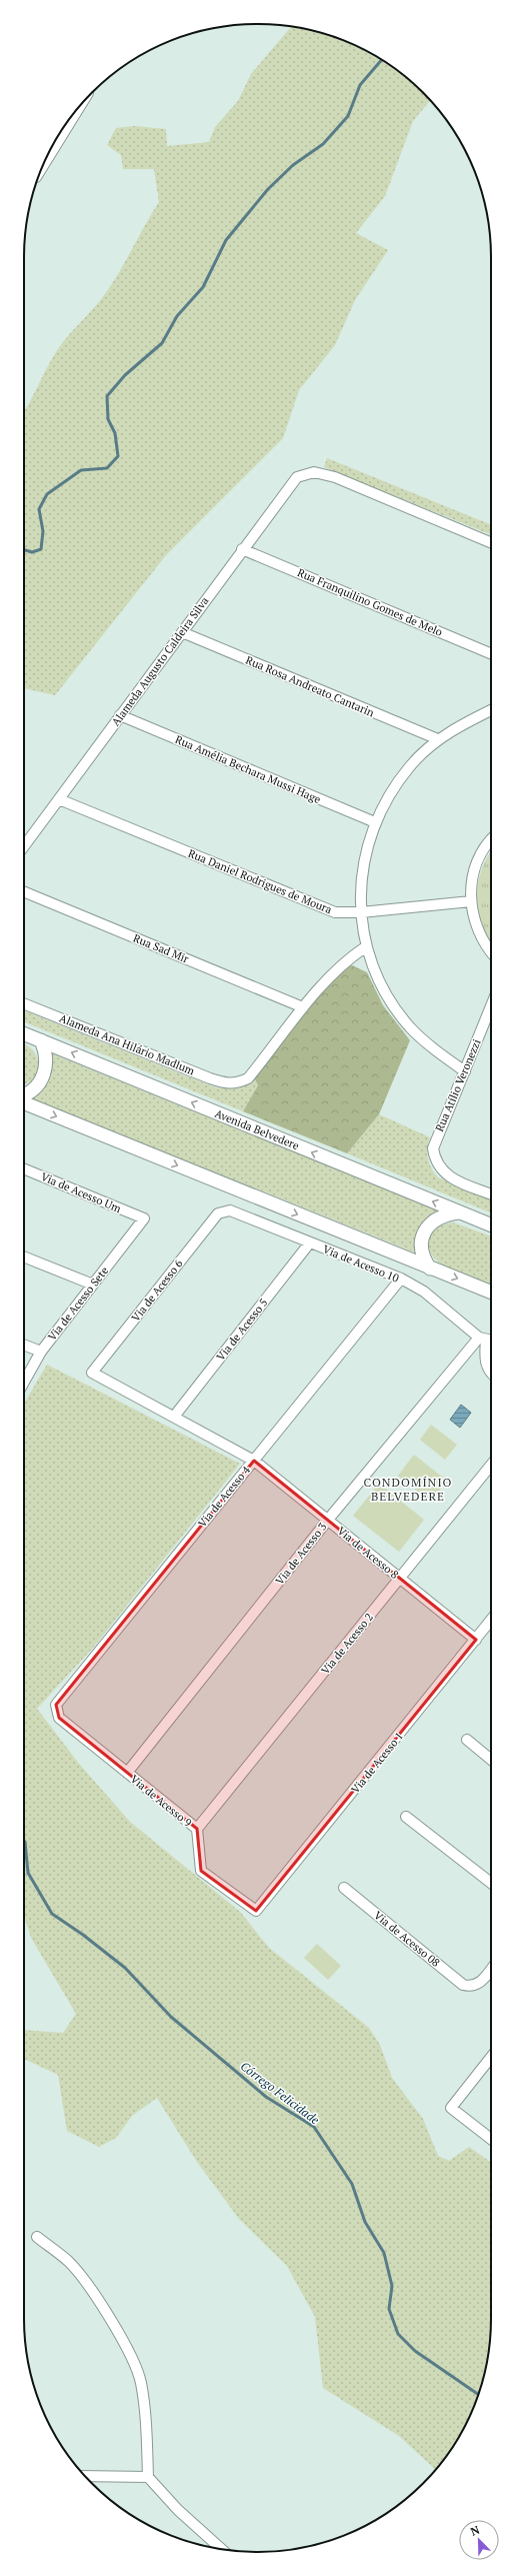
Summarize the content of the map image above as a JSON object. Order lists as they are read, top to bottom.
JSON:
{
  "streets": {
    "main road": ["Avenida Belvedere"],
    "street": [
      "Rua Franquilino Gomes de Melo",
      "Alameda Augusto Caldeira Silva",
      "Rua Rosa Andreato Cantarin",
      "Rua Amélia Bechara Mussi Hage",
      "Rua Daniel Rodrigues de Moura",
      "Rua Sad Mir",
      "Alameda Ana Hilário Madlum",
      "Rua Atílio Veronezzi",
      "Via de Acesso Um",
      "Via de Acesso 10",
      "Via de Acesso 6",
      "Via de Acesso Sete",
      "Via de Acesso 5",
      "Via de Acesso 4",
      "Via de Acesso 8",
      "Via de Acesso 3",
      "Via de Acesso 2",
      "Via de Acesso 1",
      "Via de Acesso 9",
      "Via de Acesso 08"
    ]
  },
  "crossings": [
    ["Rua Franquilino Gomes de Melo", "Alameda Augusto Caldeira Silva"],
    ["Alameda Augusto Caldeira Silva", "Rua Rosa Andreato Cantarin"],
    ["Alameda Augusto Caldeira Silva", "Rua Amélia Bechara Mussi Hage"],
    ["Alameda Augusto Caldeira Silva", "Rua Daniel Rodrigues de Moura"],
    ["Rua Sad Mir", "Alameda Ana Hilário Madlum"],
    ["Via de Acesso Um", "Via de Acesso Sete"],
    ["Via de Acesso 10", "Via de Acesso 6"],
    ["Via de Acesso 10", "Via de Acesso 5"],
    ["Via de Acesso 10", "Via de Acesso 4"],
    ["Via de Acesso 10", "Via de Acesso 3"],
    ["Via de Acesso 6", "Via de Acesso 8"],
    ["Via de Acesso 5", "Via de Acesso 8"],
    ["Via de Acesso 4", "Via de Acesso 8"],
    ["Via de Acesso 4", "Via de Acesso 9"],
    ["Via de Acesso 8", "Via de Acesso 3"],
    ["Via de Acesso 8", "Via de Acesso 2"],
    ["Via de Acesso 8", "Via de Acesso 1"],
    ["Via de Acesso 3", "Via de Acesso 9"],
    ["Via de Acesso 2", "Via de Acesso 9"],
    ["Via de Acesso 1", "Via de Acesso 9"]
  ],
  "districts": ["CONDOMÍNIO BELVEDERE"],
  "water": ["Córrego Felicidade"],
  "north": "top left"
}
